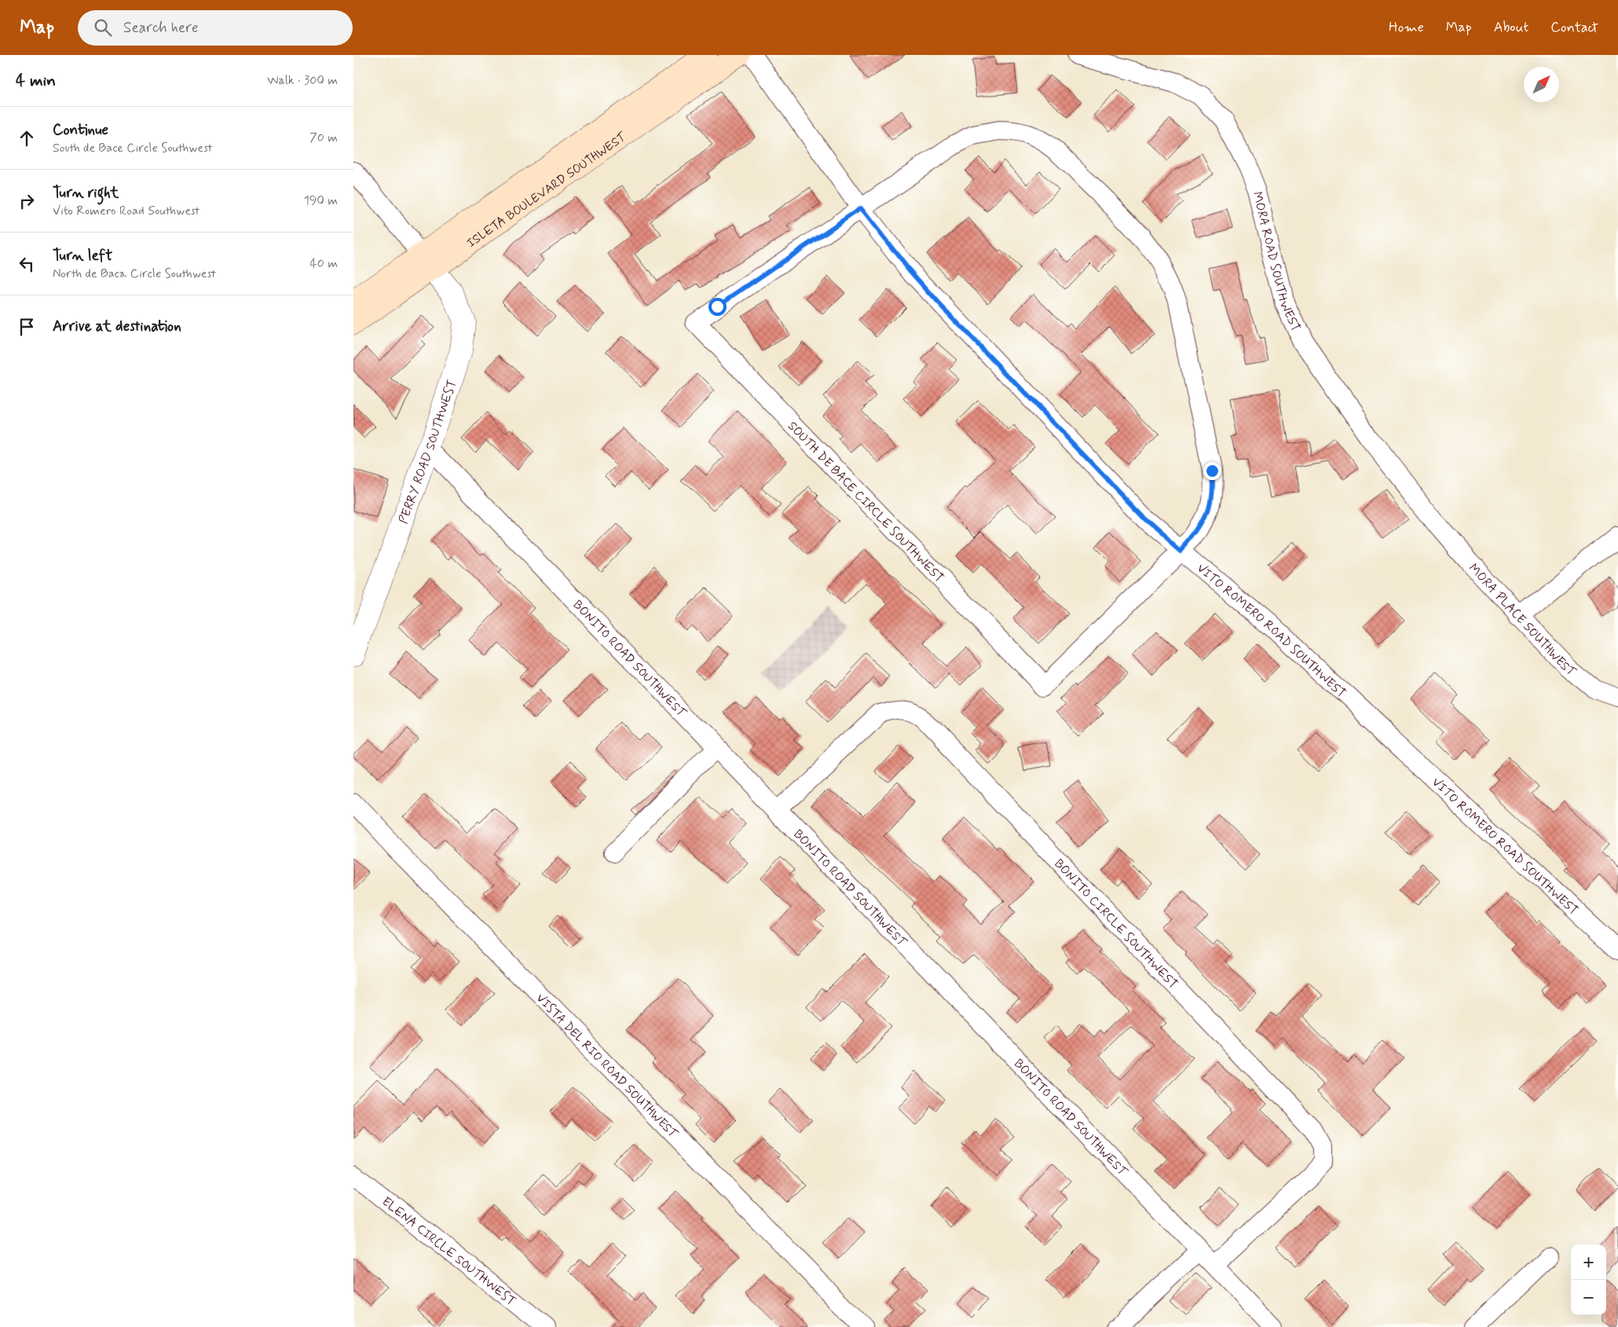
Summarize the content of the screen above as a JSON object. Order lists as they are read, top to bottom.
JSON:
{
  "streets": {
    "main road": ["ISLETA BOULEVARD SOUTHWEST"],
    "street": [
      "MORA ROAD SOUTHWEST",
      "PERRY ROAD SOUTHWEST",
      "SOUTH DE BACE CIRCLE SOUTHWEST",
      "MORA PLACE SOUTHWEST",
      "VITO ROMERO ROAD SOUTHWEST",
      "BONITO ROAD SOUTHWEST",
      "BONITO CIRCLE SOUTHWEST",
      "VISTA DEL RIO ROAD SOUTHWEST",
      "ELENA CIRCLE SOUTHWEST"
    ]
  },
  "crossings": [
    ["ISLETA BOULEVARD SOUTHWEST", "PERRY ROAD SOUTHWEST"],
    ["MORA ROAD SOUTHWEST", "MORA PLACE SOUTHWEST"],
    ["PERRY ROAD SOUTHWEST", "BONITO ROAD SOUTHWEST"],
    ["SOUTH DE BACE CIRCLE SOUTHWEST", "VITO ROMERO ROAD SOUTHWEST"],
    ["BONITO ROAD SOUTHWEST", "BONITO CIRCLE SOUTHWEST"]
  ],
  "north": "top right",
  "page": {
    "header": "Map",
    "search": "Search here",
    "nav": [
      "Home",
      "Map",
      "About",
      "Contact"
    ],
    "heading": ["4 min", "Walk · 300 m"],
    "list": [
      ["Continue", "South de Bace Circle Southwest", "70 m"],
      ["Turn right", "Vito Romero Road Southwest", "190 m"],
      ["Turn left", "North de Baca Circle Southwest", "40 m"],
      "Arrive at destination"
    ],
    "map_buttons": ["+", "−"]
  }
}
